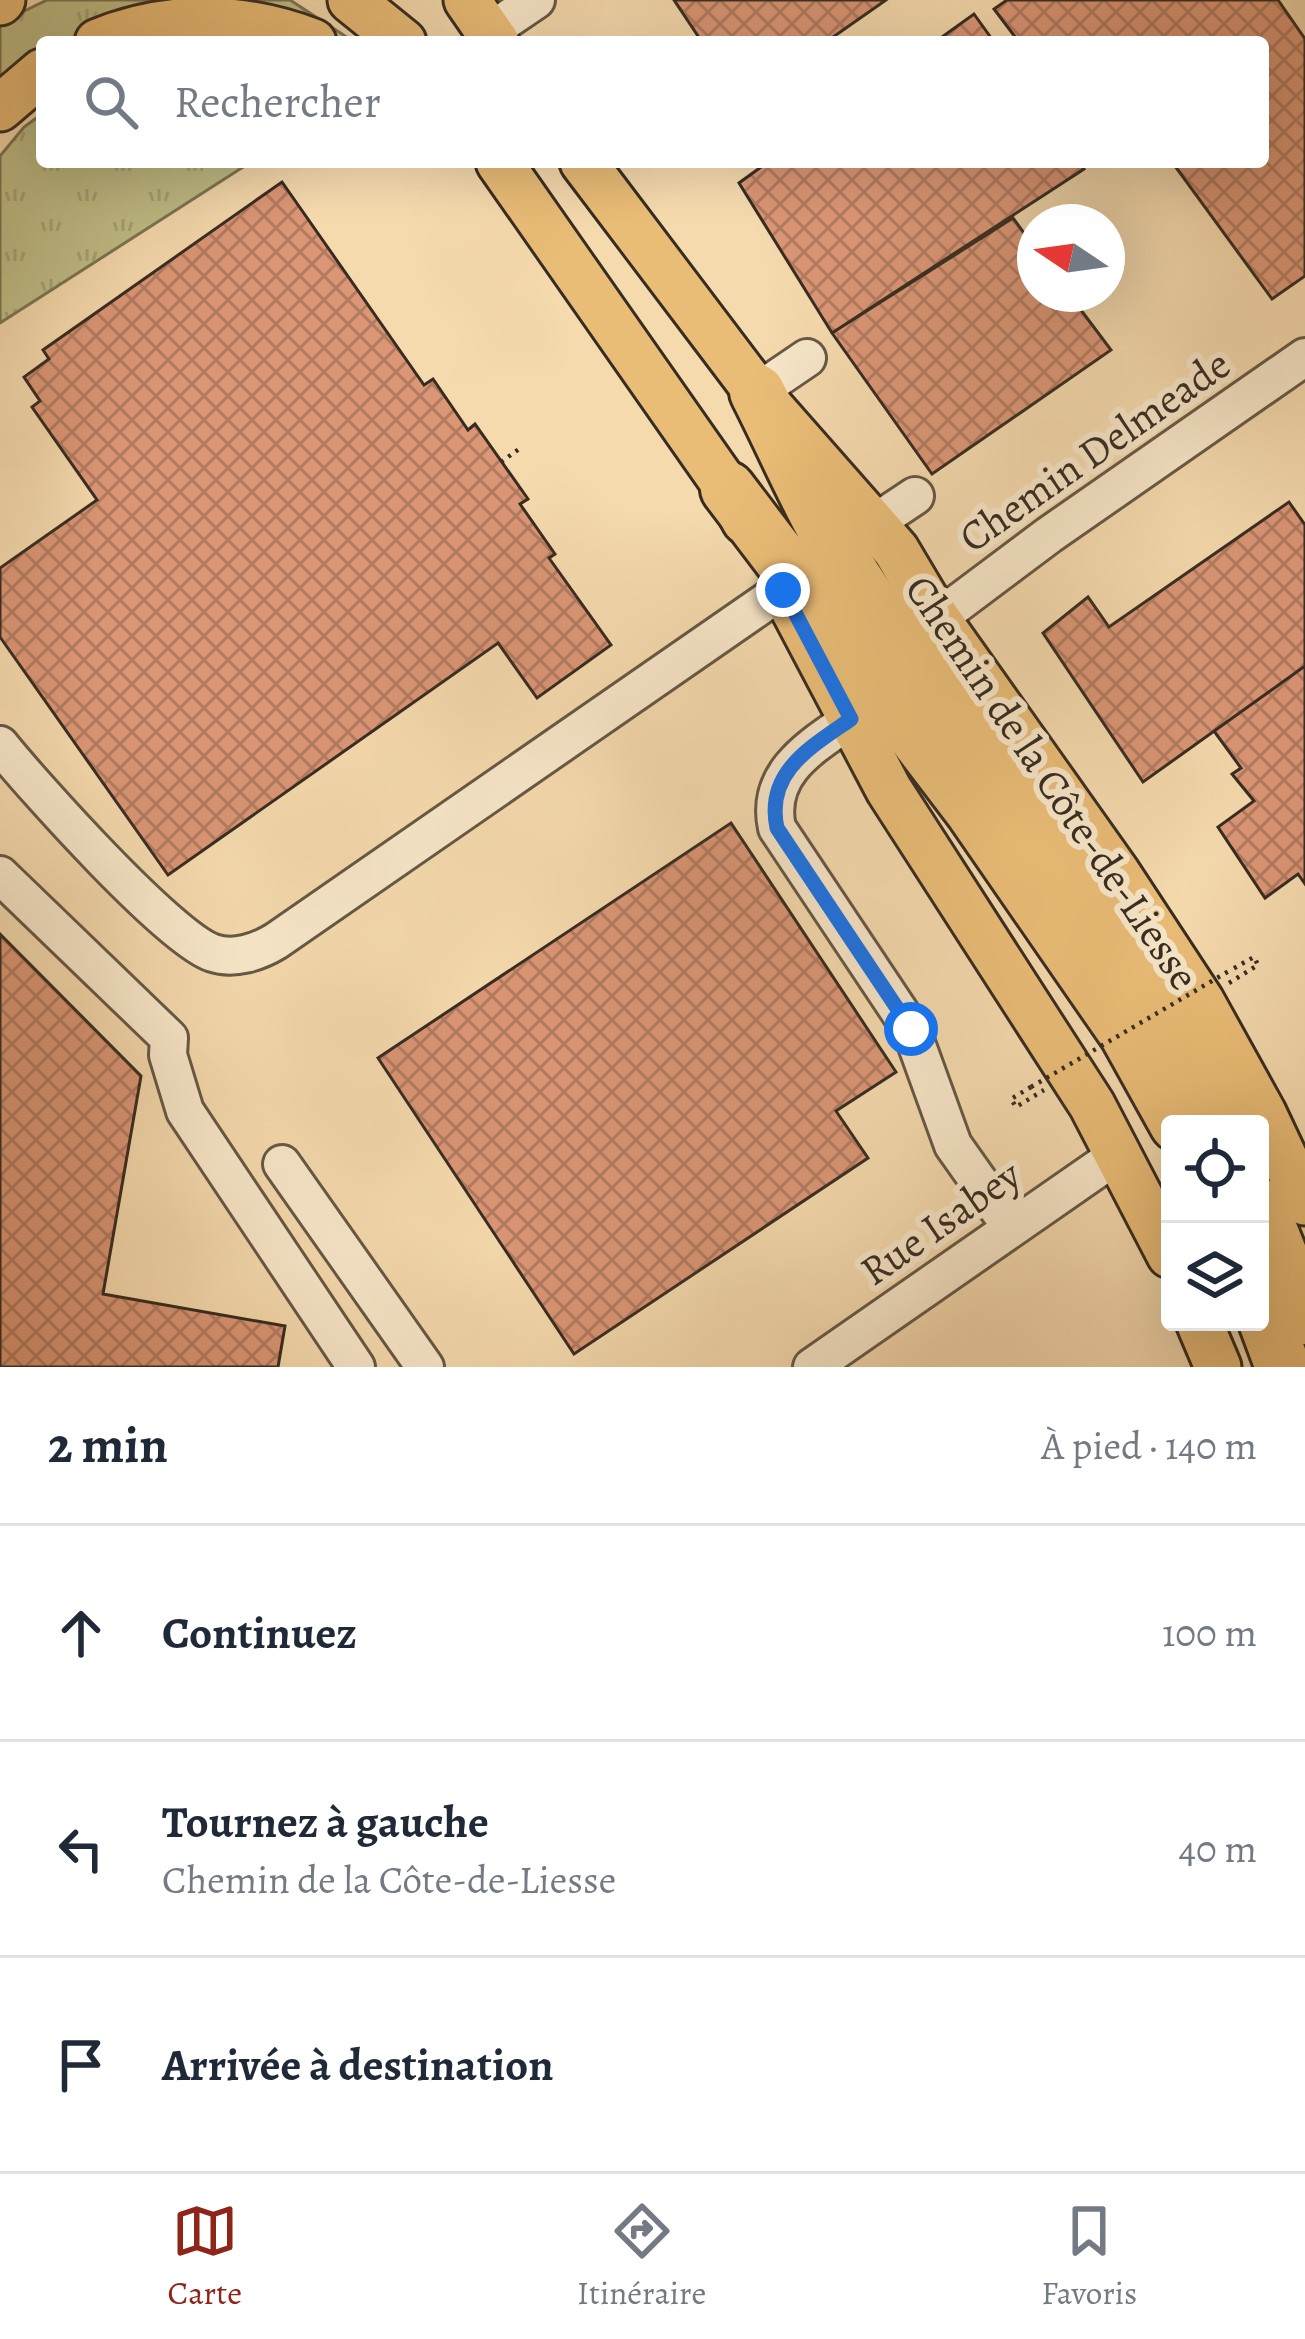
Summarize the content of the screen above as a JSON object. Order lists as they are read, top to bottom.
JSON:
{
  "streets": {
    "highway": ["Chemin de la Côte-de-Liesse"],
    "street": ["Chemin Delmeade", "Rue Isabey"]
  },
  "crossings": [
    ["Chemin Delmeade", "Chemin de la Côte-de-Liesse"],
    ["Chemin de la Côte-de-Liesse", "Rue Isabey"]
  ],
  "north": "left",
  "page": {
    "search": "Rechercher",
    "heading": ["2 min", "À pied · 140 m"],
    "list": [
      ["Continuez", "100 m"],
      ["Tournez à gauche", "Chemin de la Côte-de-Liesse", "40 m"],
      "Arrivée à destination"
    ],
    "nav": ["Carte", "Itinéraire", "Favoris"]
  }
}
